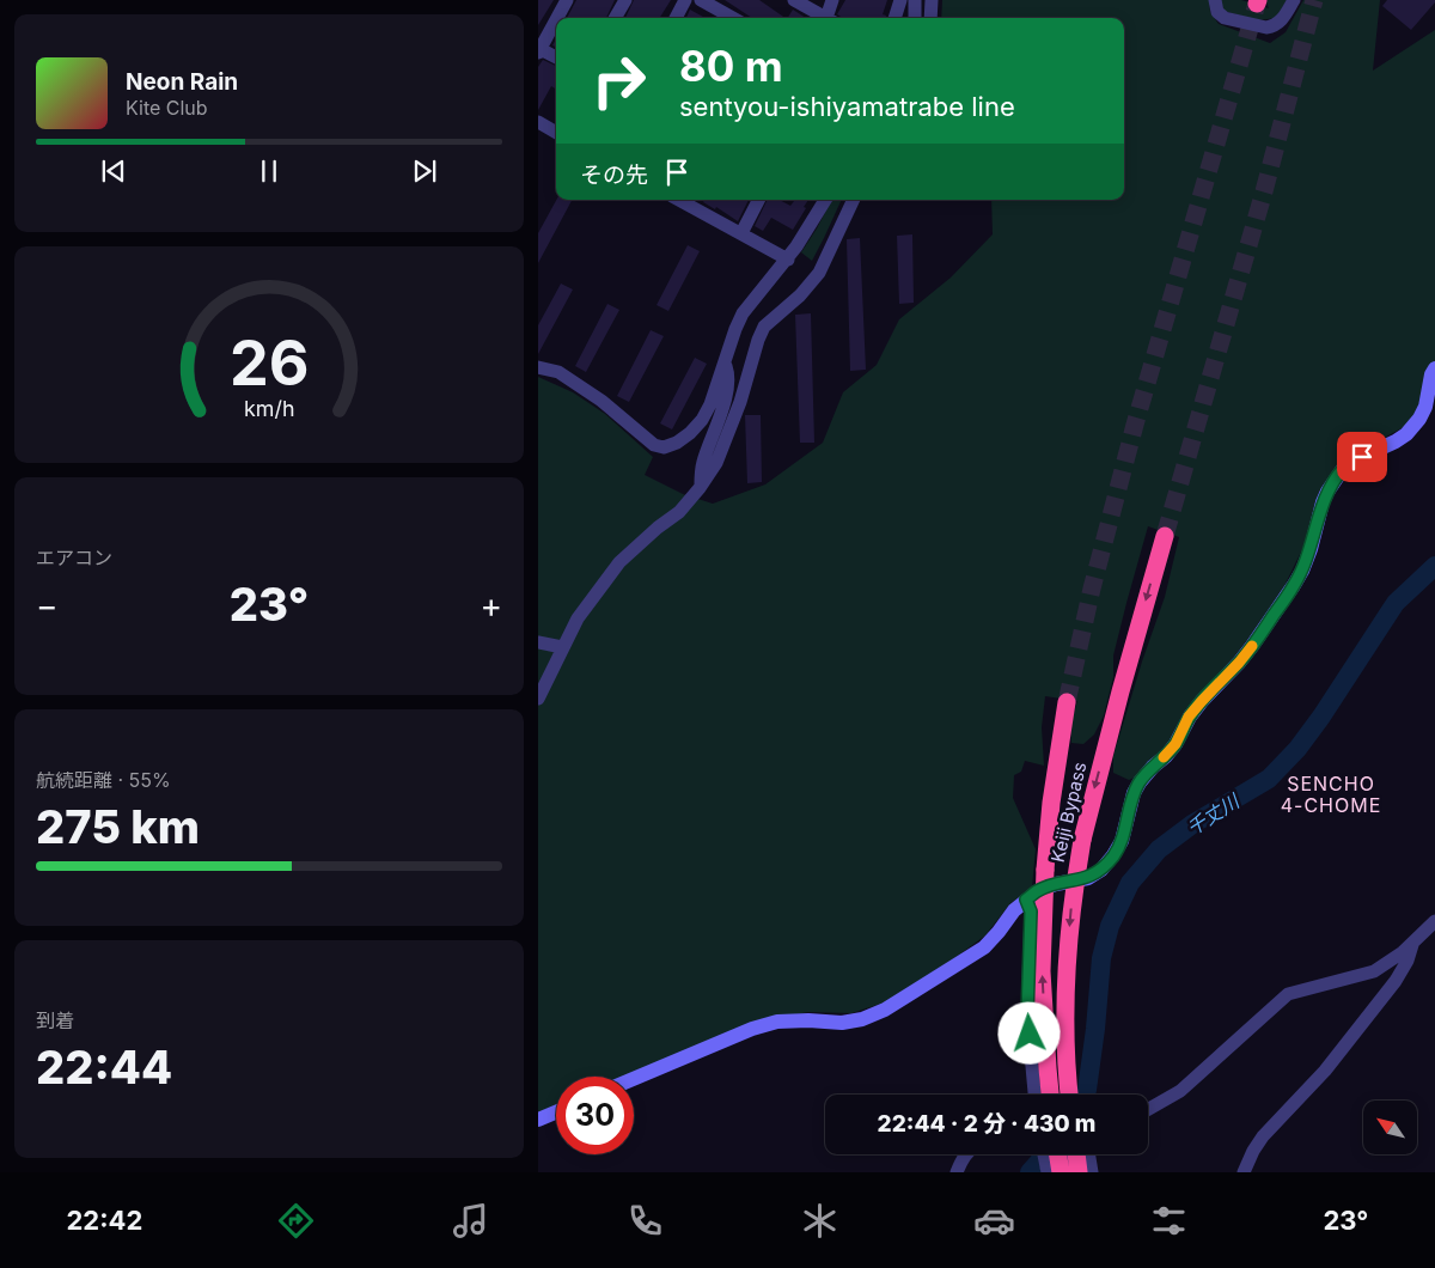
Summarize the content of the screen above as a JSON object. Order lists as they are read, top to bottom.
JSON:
{
  "streets": {
    "highway": ["Keiji Bypass"]
  },
  "districts": ["SENCHO 4-CHOME"],
  "water": ["千丈川"],
  "north": "top left",
  "page": {
    "turn": ["80 m", "sentyou-ishiyamatrabe line"],
    "song": ["Neon Rain", "Kite Club"],
    "then": "その先",
    "tile": [
      "エアコン",
      ["航続距離 · 55%", "275 km"],
      ["到着", "22:44"]
    ],
    "heat": ["−", "23°", "+"],
    "limit": "30",
    "trip": "22:44 · 2 分 · 430 m",
    "tabs": ["22:42", "23°"],
    "gauge": ["26", "km/h"]
  }
}
